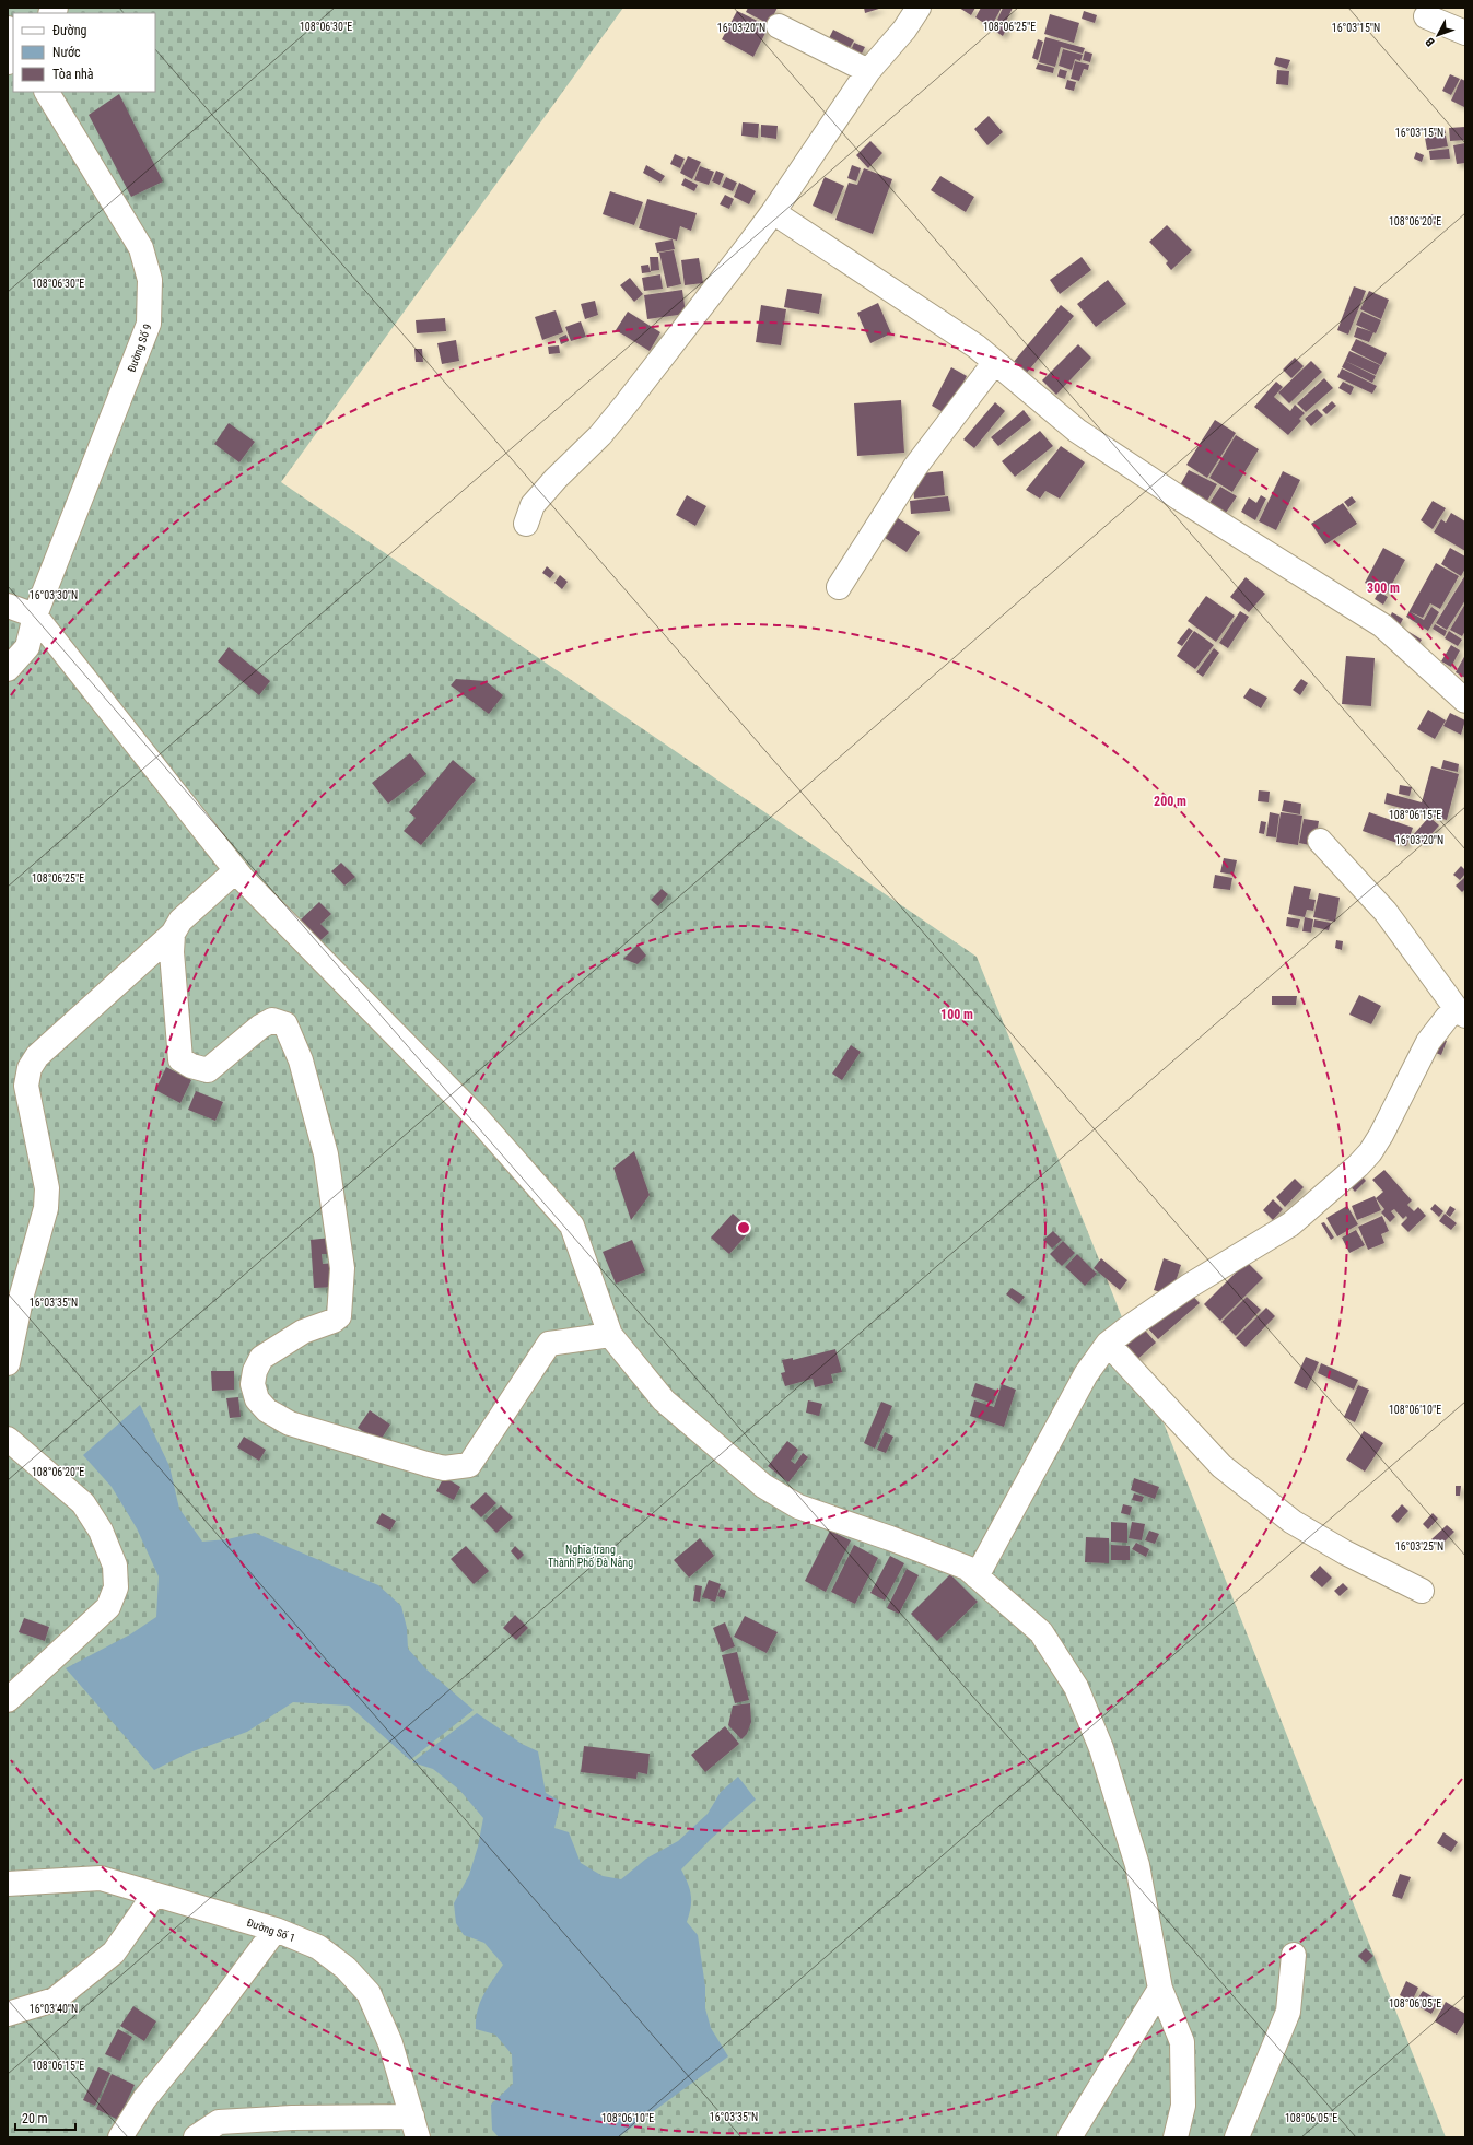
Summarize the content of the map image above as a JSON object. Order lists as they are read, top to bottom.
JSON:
{
  "streets": {
    "street": ["Đường Số 9", "Đường Số 1"]
  },
  "parks": ["Nghĩa trang Thành Phố Đà Nẵng"],
  "legend": ["Đường", "Nước", "Tòa nhà"],
  "scale_bar": "20 m",
  "north": "bottom left",
  "coordinates": [
    "108°06'30\"E",
    "108°06'25\"E",
    "16°03'20\"N",
    "16°03'15\"N",
    "108°06'20\"E",
    "16°03'30\"N",
    "108°06'15\"E",
    "16°03'35\"N",
    "108°06'10\"E",
    "16°03'25\"N",
    "108°06'05\"E",
    "16°03'40\"N"
  ],
  "rings": ["300 m", "200 m", "100 m"]
}
